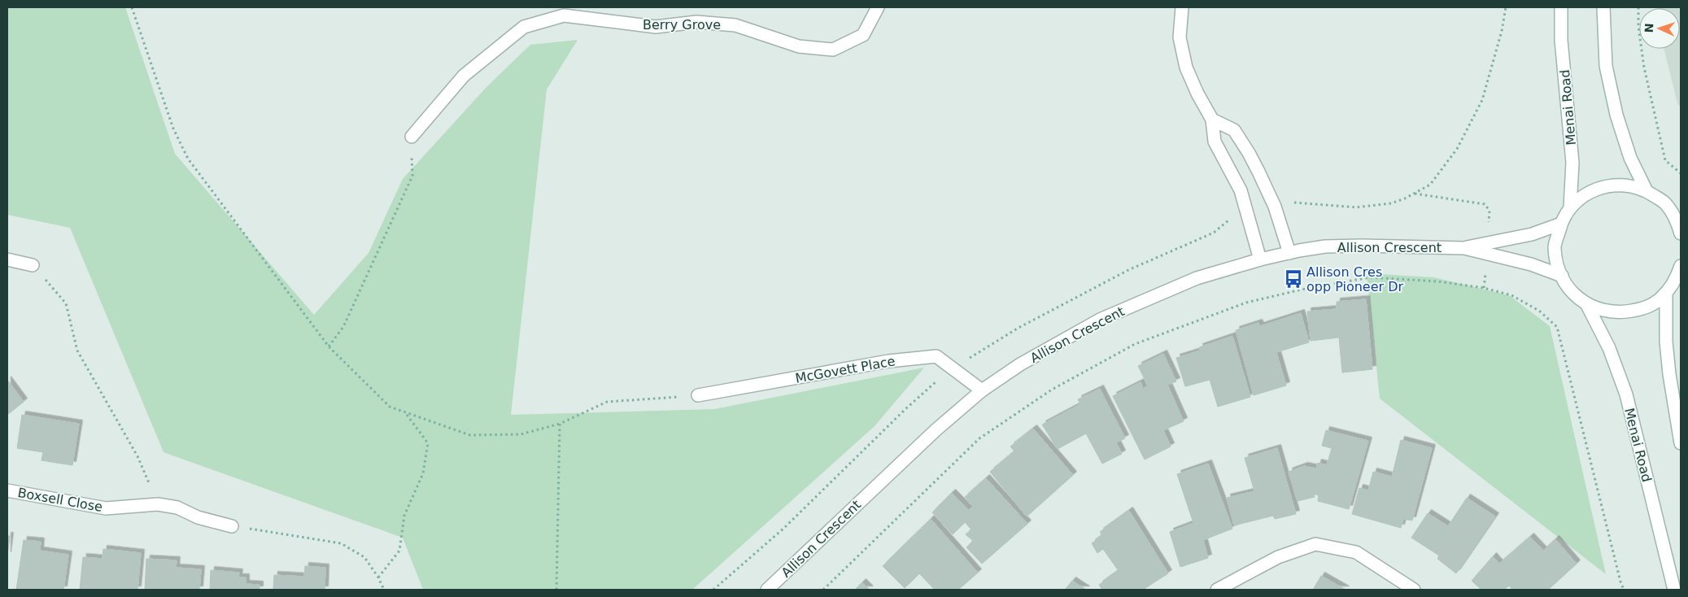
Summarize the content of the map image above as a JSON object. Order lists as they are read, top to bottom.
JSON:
{
  "streets": {
    "street": [
      "Berry Grove",
      "Menai Road",
      "Allison Crescent",
      "McGovett Place",
      "Boxsell Close"
    ]
  },
  "crossings": [
    ["Allison Crescent", "McGovett Place"]
  ],
  "places": {
    "bus stop": ["Allison Cres opp Pioneer Dr"]
  },
  "north": "left"
}
